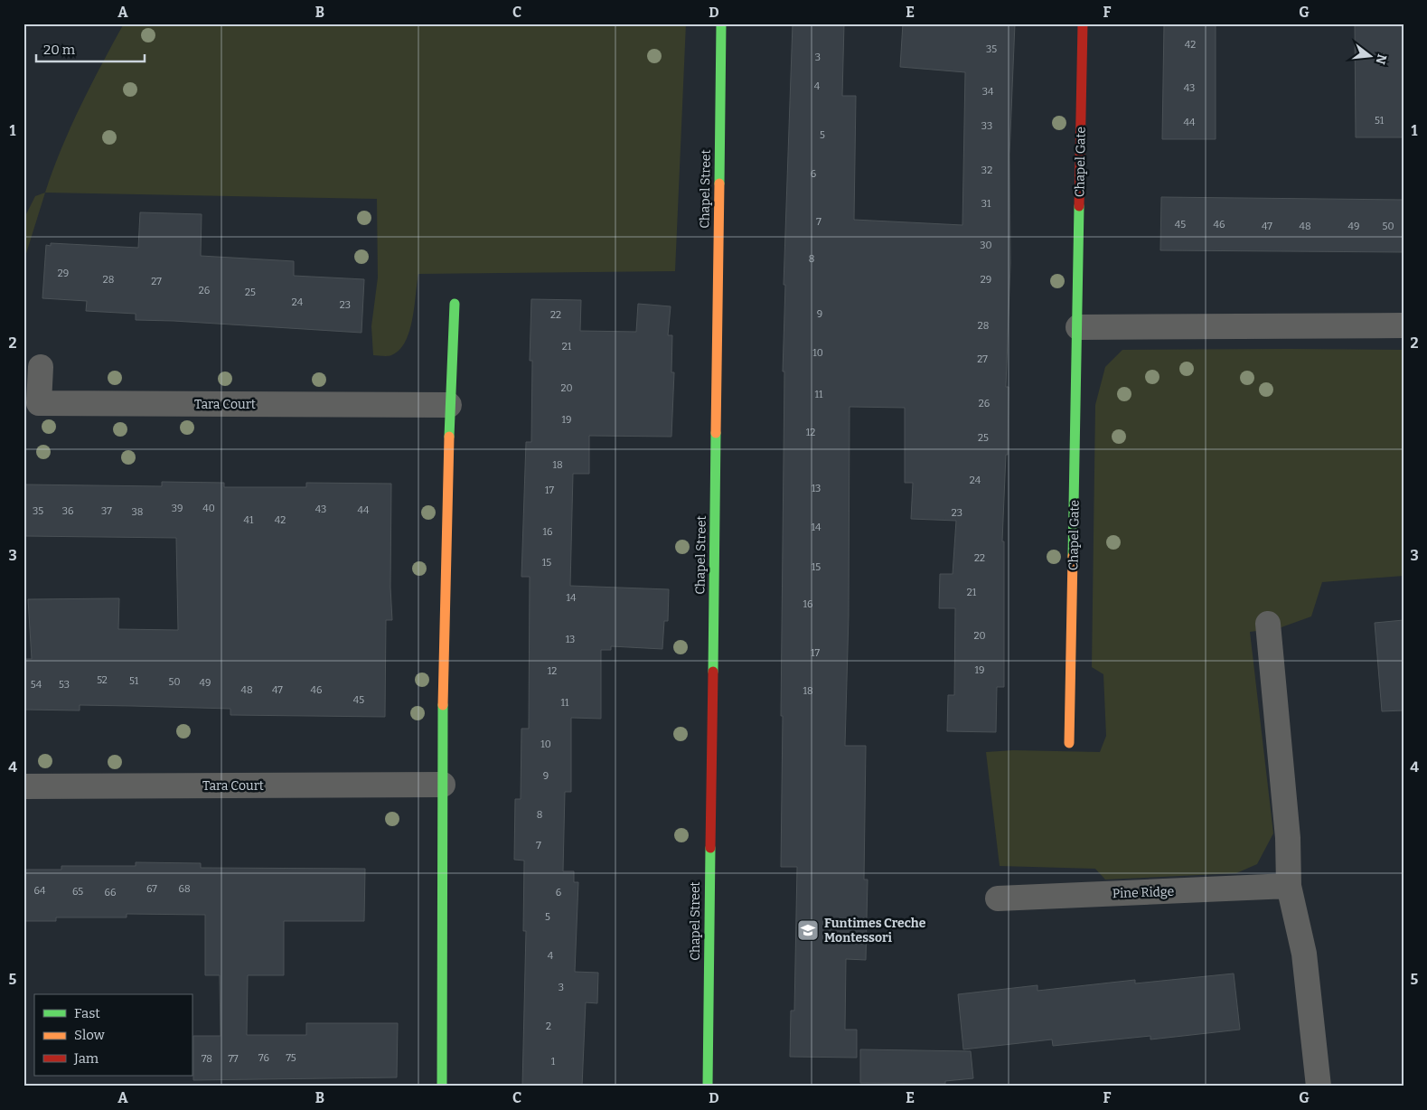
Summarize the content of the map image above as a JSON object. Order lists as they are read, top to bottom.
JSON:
{
  "streets": {
    "street": [
      "Chapel Gate",
      "Chapel Street",
      "Tara Court",
      "Pine Ridge"
    ]
  },
  "places": {
    "school or university": ["Funtimes Creche Montessori"]
  },
  "house_numbers": [
    "42",
    "35",
    "3",
    "4",
    "43",
    "34",
    "51",
    "44",
    "33",
    "5",
    "32",
    "6",
    "31",
    "7",
    "45",
    "46",
    "47",
    "48",
    "49",
    "50",
    "30",
    "8",
    "29",
    "28",
    "29",
    "27",
    "26",
    "25",
    "24",
    "23",
    "9",
    "22",
    "28",
    "21",
    "10",
    "27",
    "20",
    "11",
    "26",
    "19",
    "12",
    "25",
    "18",
    "24",
    "13",
    "17",
    "39",
    "40",
    "43",
    "44",
    "35",
    "36",
    "37",
    "38",
    "23",
    "41",
    "42",
    "14",
    "16",
    "22",
    "15",
    "15",
    "21",
    "14",
    "16",
    "20",
    "13",
    "17",
    "19",
    "12",
    "52",
    "51",
    "50",
    "49",
    "54",
    "53",
    "48",
    "47",
    "46",
    "18",
    "45",
    "11",
    "10",
    "9",
    "8",
    "7",
    "67",
    "68",
    "64",
    "65",
    "66",
    "6",
    "5",
    "4",
    "3",
    "2",
    "76",
    "75",
    "78",
    "77",
    "1"
  ],
  "legend": ["Fast", "Slow", "Jam"],
  "scale_bar": "20 m",
  "north": "right",
  "grid": {
    "columns": [
      "A",
      "B",
      "C",
      "D",
      "E",
      "F",
      "G"
    ],
    "rows": [
      "1",
      "2",
      "3",
      "4",
      "5"
    ]
  }
}
